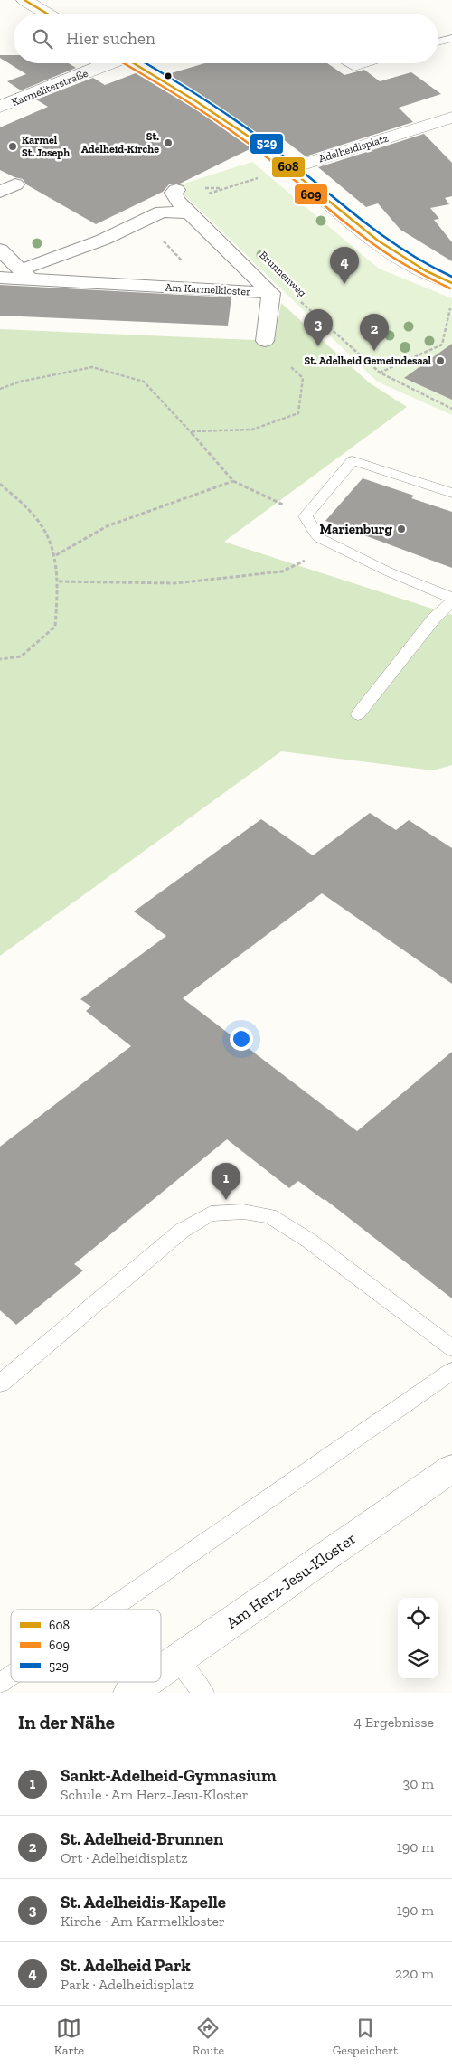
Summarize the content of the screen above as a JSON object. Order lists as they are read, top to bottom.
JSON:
{
  "streets": {
    "street": [
      "Karmeliterstraße",
      "Adelheidisplatz",
      "Am Karmelkloster",
      "Am Herz-Jesu-Kloster"
    ],
    "path": ["Brunnenweg"]
  },
  "places": [
    "St. Adelheid-Kirche",
    "Karmel St. Joseph",
    "St. Adelheid Gemeindesaal",
    "Marienburg"
  ],
  "lines": ["transit line 608", "transit line 609", "transit line 529"],
  "legend": ["608", "609", "529"],
  "page": {
    "search": "Hier suchen",
    "pins": [
      "4",
      "3",
      "2",
      "1"
    ],
    "heading": ["In der Nähe", "4 Ergebnisse"],
    "list": [
      {
        "mark": "1",
        "name": "Sankt-Adelheid-Gymnasium",
        "note": "Schule · Am Herz-Jesu-Kloster",
        "value": "30 m"
      },
      {
        "mark": "2",
        "name": "St. Adelheid-Brunnen",
        "note": "Ort · Adelheidisplatz",
        "value": "190 m"
      },
      {
        "mark": "3",
        "name": "St. Adelheidis-Kapelle",
        "note": "Kirche · Am Karmelkloster",
        "value": "190 m"
      },
      {
        "mark": "4",
        "name": "St. Adelheid Park",
        "note": "Park · Adelheidisplatz",
        "value": "220 m"
      }
    ],
    "nav": ["Karte", "Route", "Gespeichert"]
  }
}
